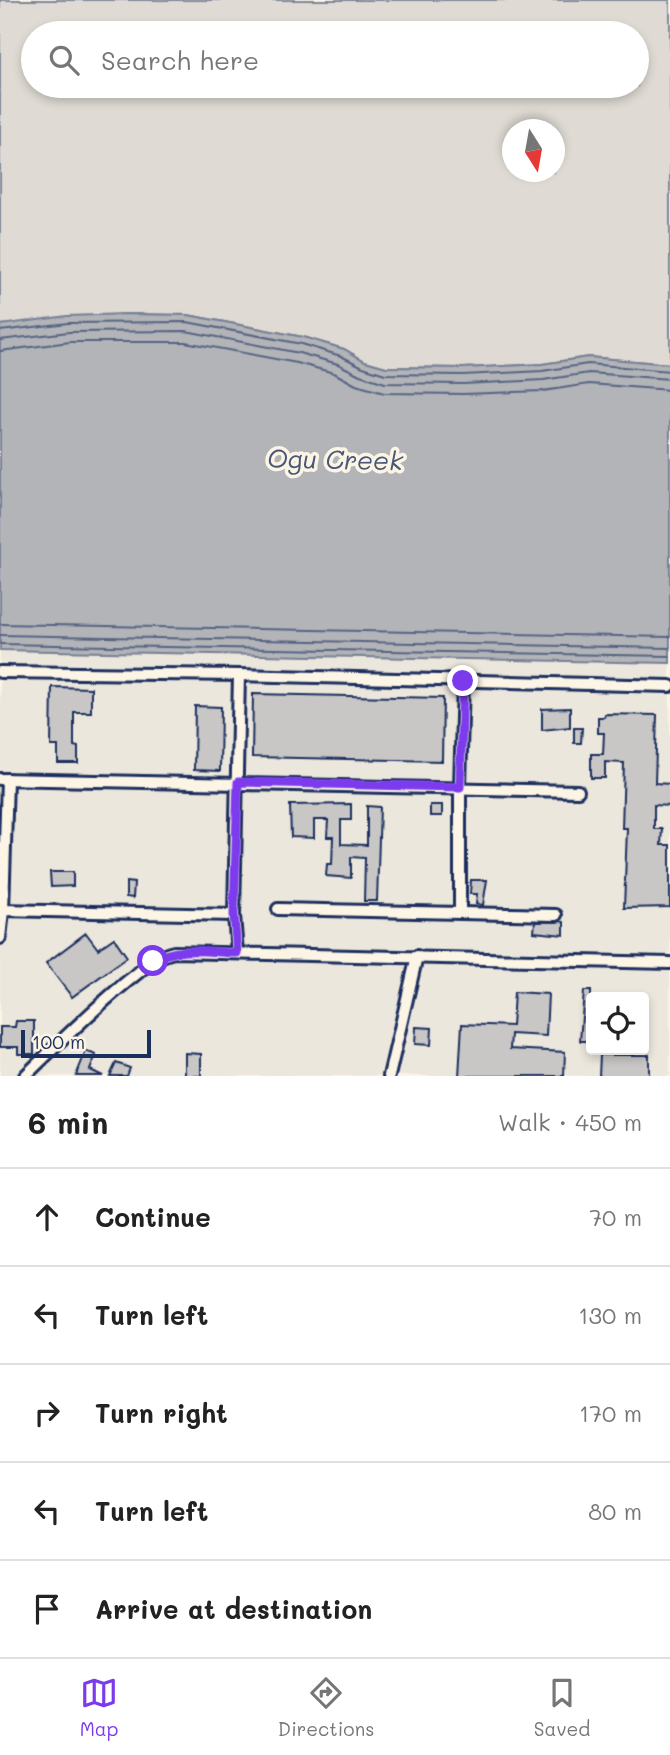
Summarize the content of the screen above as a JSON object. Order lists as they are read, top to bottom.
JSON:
{
  "water": ["Ogu Creek"],
  "scale_bar": "100 m",
  "north": "bottom",
  "page": {
    "search": "Search here",
    "scale": "100 m",
    "heading": ["6 min", "Walk · 450 m"],
    "list": [
      ["Continue", "70 m"],
      ["Turn left", "130 m"],
      ["Turn right", "170 m"],
      ["Turn left", "80 m"],
      "Arrive at destination"
    ],
    "nav": ["Map", "Directions", "Saved"]
  }
}
